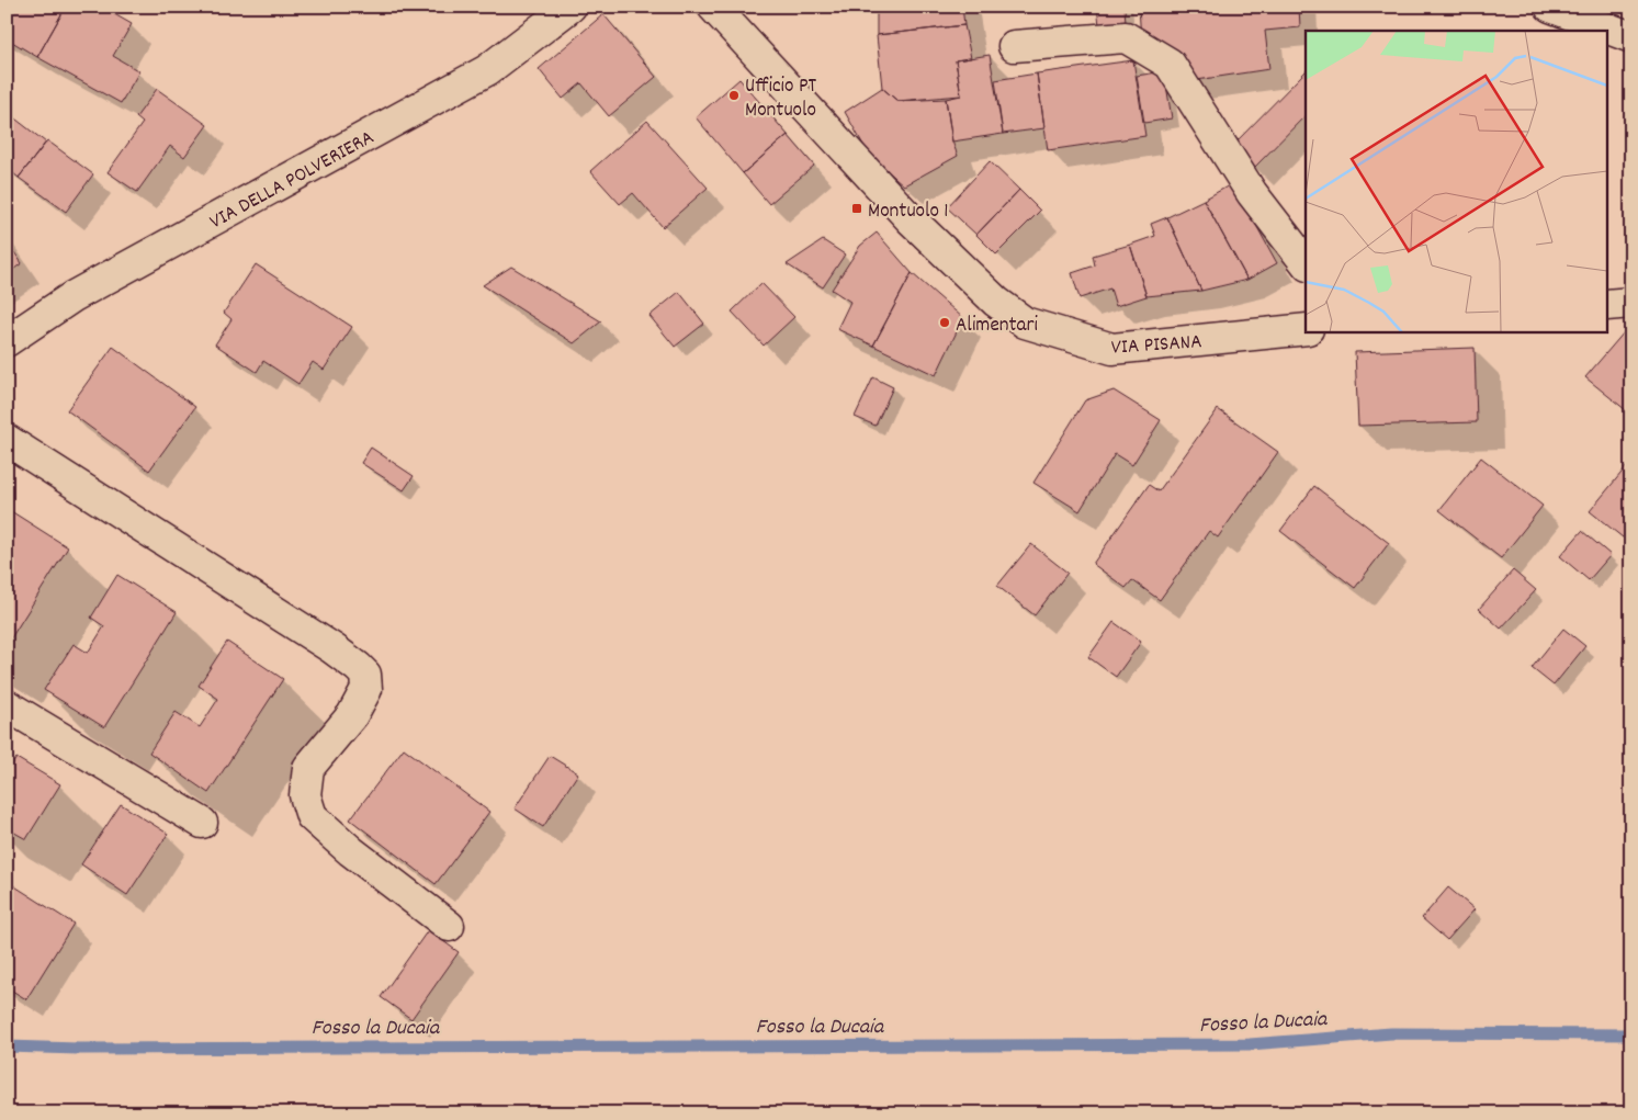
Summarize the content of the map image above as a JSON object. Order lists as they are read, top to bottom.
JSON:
{
  "streets": {
    "street": ["VIA DELLA POLVERIERA", "VIA PISANA"]
  },
  "water": ["Fosso la Ducaia"],
  "places": {
    "other": ["Ufficio PT Montuolo", "Alimentari"],
    "transit": ["Montuolo 1"]
  }
}
